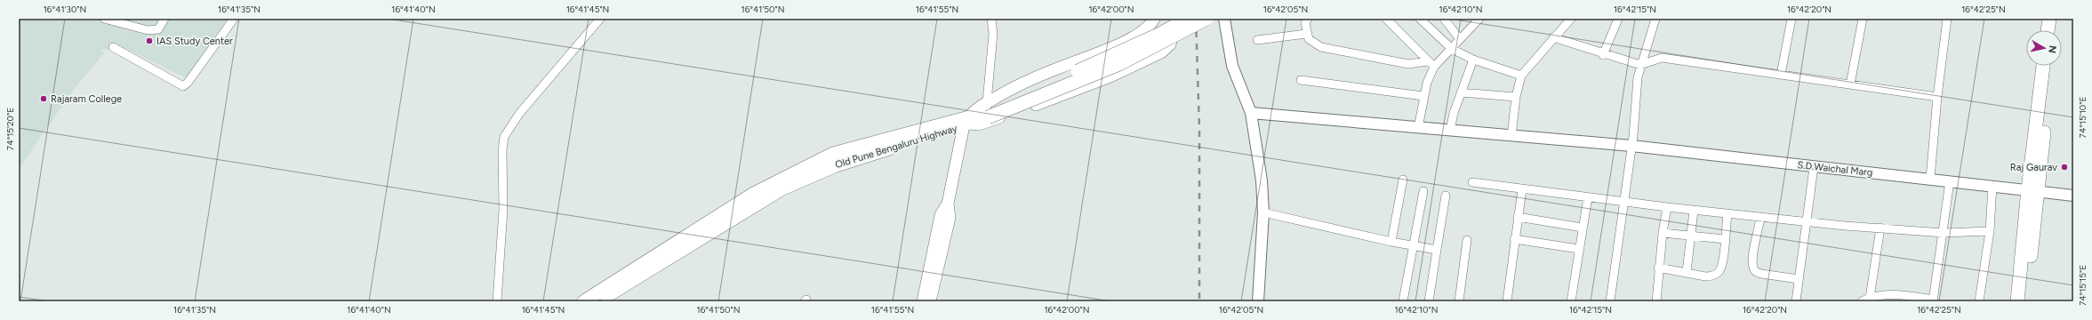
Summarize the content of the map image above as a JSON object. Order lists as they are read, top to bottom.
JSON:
{
  "streets": {
    "main road": ["Old Pune Bengaluru Highway"],
    "street": ["S.D.Waichal Marg"]
  },
  "places": ["IAS Study Center", "Rajaram College", "Raj Gaurav"],
  "north": "right",
  "coordinates": [
    "16°41'30\"N",
    "16°41'35\"N",
    "16°41'40\"N",
    "16°41'45\"N",
    "16°41'50\"N",
    "16°41'55\"N",
    "16°42'00\"N",
    "16°42'05\"N",
    "16°42'10\"N",
    "16°42'15\"N",
    "16°42'20\"N",
    "16°42'25\"N",
    "74°15'10\"E",
    "74°15'20\"E",
    "74°15'15\"E"
  ]
}
